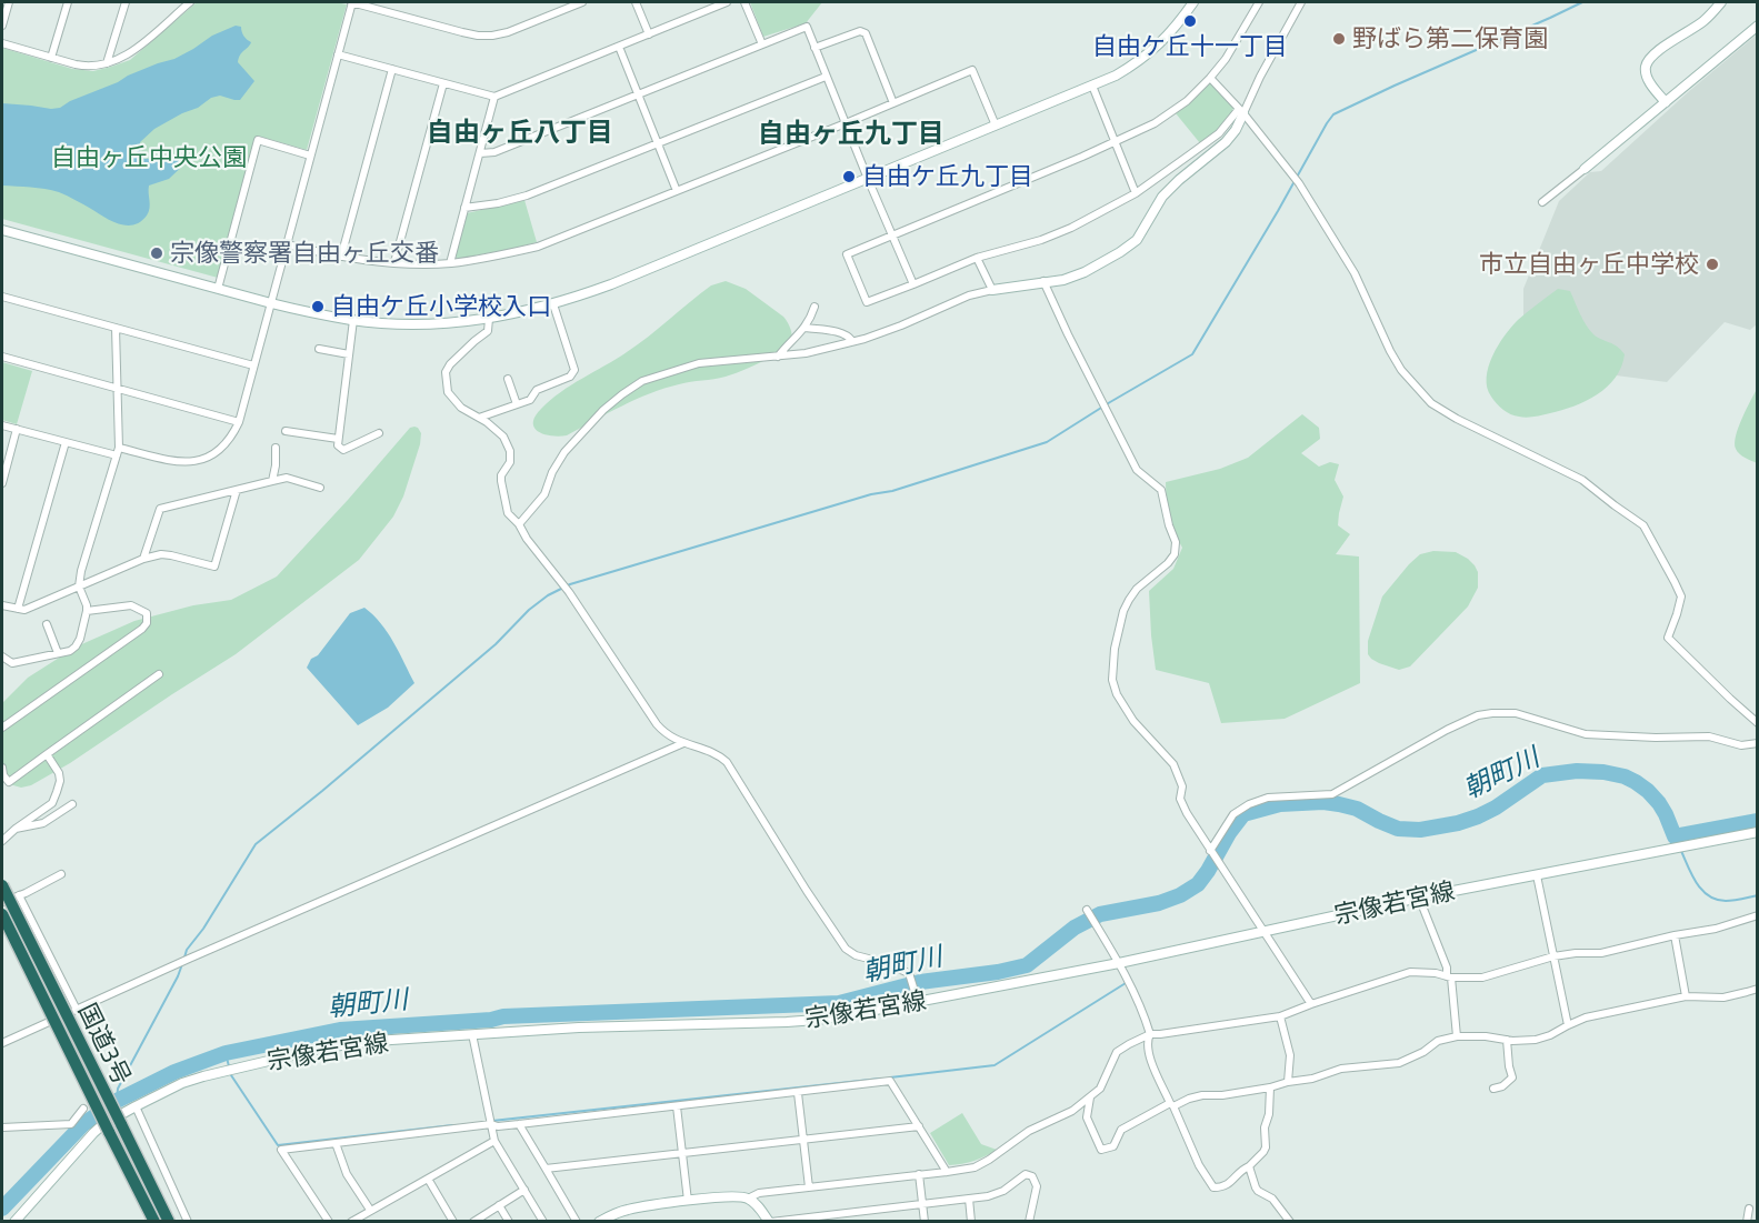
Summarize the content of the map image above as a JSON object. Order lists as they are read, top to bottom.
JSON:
{
  "streets": {
    "highway": ["国道3号"],
    "street": ["宗像若宮線"]
  },
  "districts": ["自由ヶ丘八丁目", "自由ヶ丘九丁目"],
  "water": ["朝町川"],
  "parks": ["自由ヶ丘中央公園"],
  "places": [
    "自由ケ丘十一丁目",
    "野ばら第二保育園",
    "自由ケ丘九丁目",
    "宗像警察署自由ヶ丘交番",
    "市立自由ヶ丘中学校",
    "自由ケ丘小学校入口"
  ]
}
